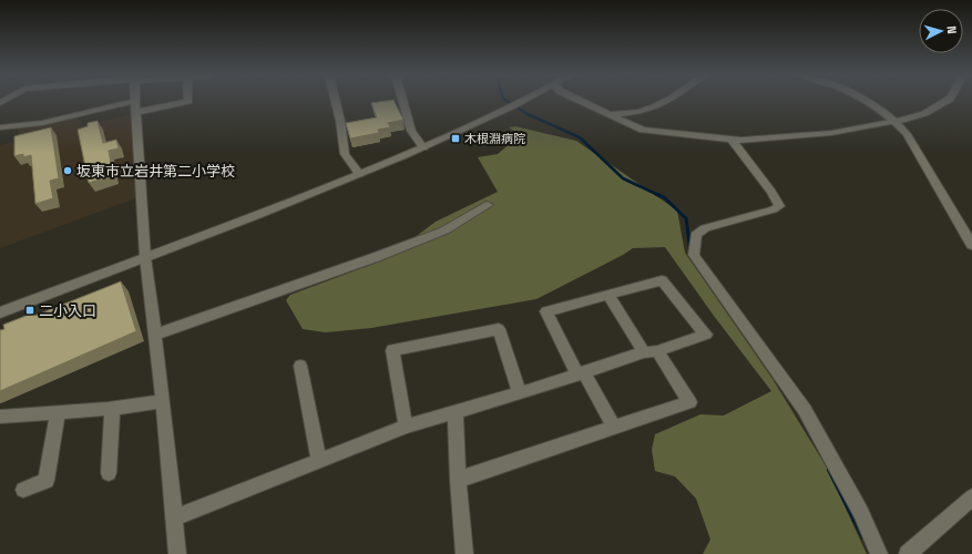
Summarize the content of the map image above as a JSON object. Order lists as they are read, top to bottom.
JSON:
{
  "places": {
    "transit": ["木根淵病院", "二小入口"],
    "other": ["坂東市立岩井第二小学校"]
  },
  "north": "right"
}
